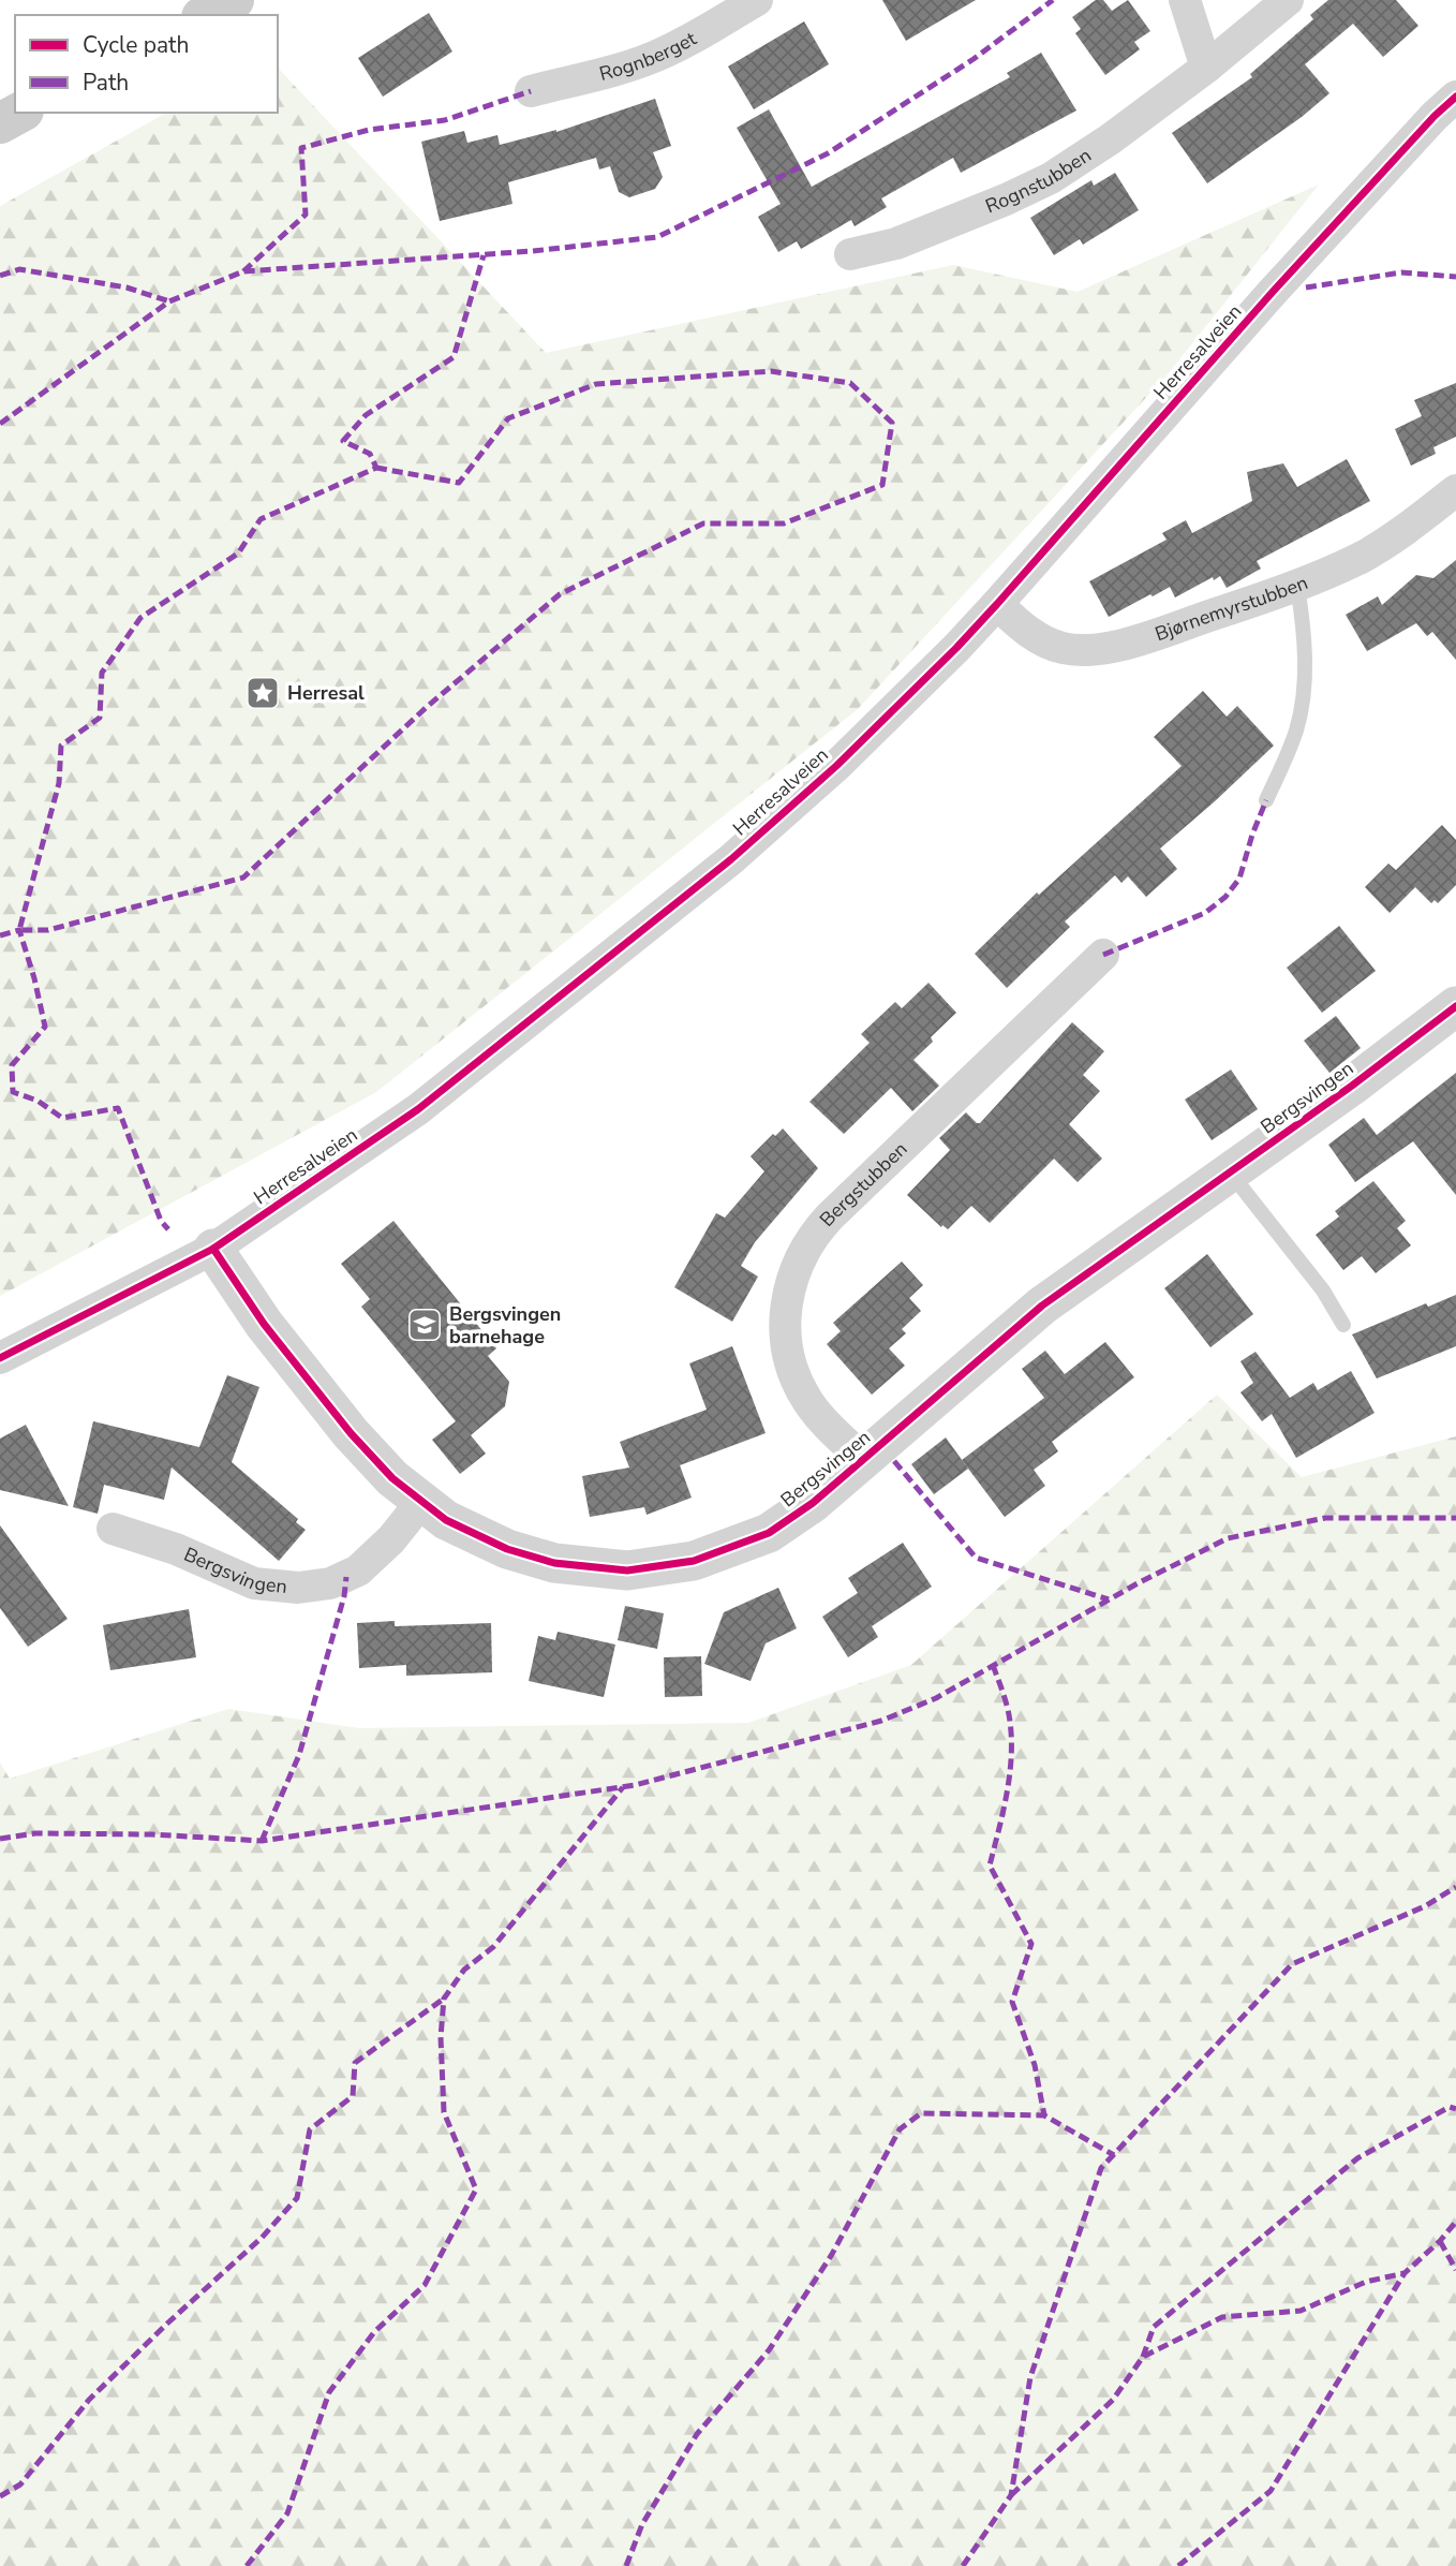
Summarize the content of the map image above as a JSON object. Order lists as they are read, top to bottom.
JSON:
{
  "streets": {
    "street": [
      "Rognberget",
      "Rognstubben",
      "Herresalveien",
      "Bjørnemyrstubben",
      "Bergsvingen",
      "Bergstubben"
    ]
  },
  "crossings": [
    ["Herresalveien", "Bjørnemyrstubben"],
    ["Herresalveien", "Bergsvingen"],
    ["Bergsvingen", "Bergstubben"]
  ],
  "places": {
    "place": ["Herresal"],
    "school or university": ["Bergsvingen barnehage"]
  },
  "legend": ["Cycle path", "Path"]
}
